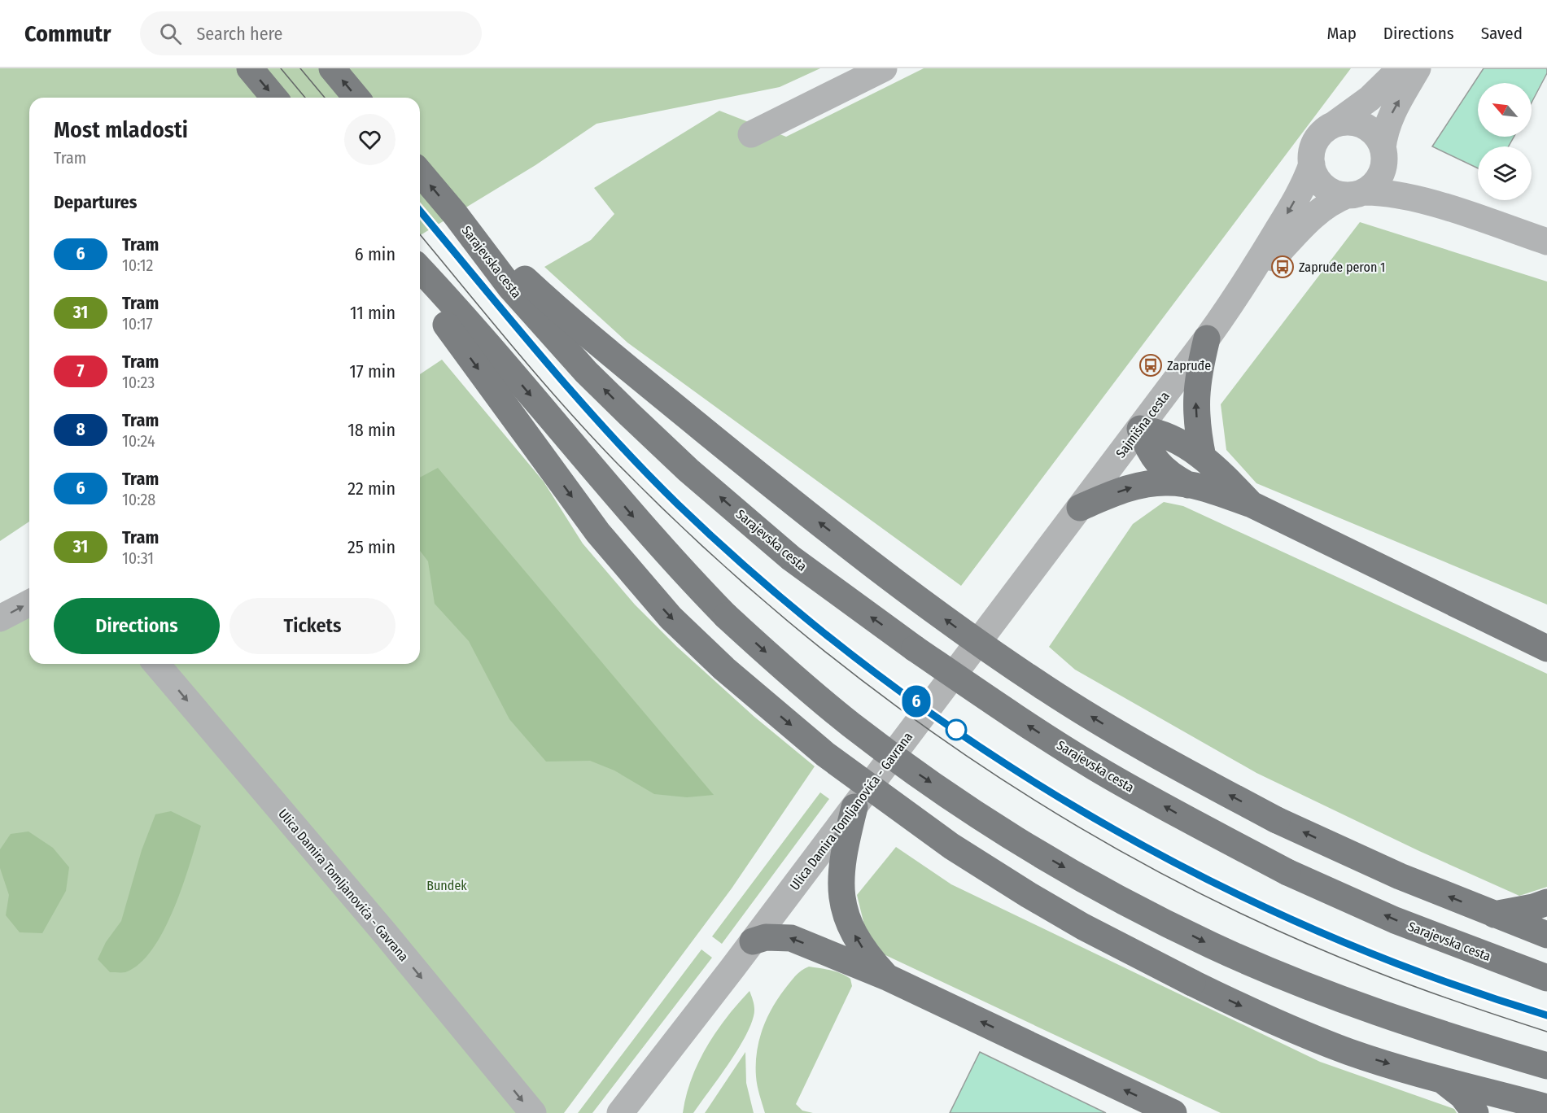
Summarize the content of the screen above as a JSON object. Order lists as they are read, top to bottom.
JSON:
{
  "streets": {
    "main road": ["Sarajevska cesta"],
    "street": ["Sajmišna cesta", "Ulica Damira Tomljanovića - Gavrana"]
  },
  "crossings": [
    ["Sajmišna cesta", "Ulica Damira Tomljanovića - Gavrana"]
  ],
  "one_way": ["Ulica Damira Tomljanovića - Gavrana"],
  "parks": ["Bundek"],
  "places": {
    "bus stop": ["Zapruđe peron 1", "Zapruđe"]
  },
  "lines": ["tram line 6"],
  "north": "top left",
  "page": {
    "header": "Commutr",
    "search": "Search here",
    "nav": ["Map", "Directions", "Saved"],
    "on_map": "6",
    "heading": [
      ["Most mladosti", "Tram"],
      "Departures"
    ],
    "list": [
      {
        "mark": "6",
        "name": "Tram",
        "note": "10:12",
        "value": "6 min"
      },
      {
        "mark": "31",
        "name": "Tram",
        "note": "10:17",
        "value": "11 min"
      },
      {
        "mark": "7",
        "name": "Tram",
        "note": "10:23",
        "value": "17 min"
      },
      {
        "mark": "8",
        "name": "Tram",
        "note": "10:24",
        "value": "18 min"
      },
      {
        "mark": "6",
        "name": "Tram",
        "note": "10:28",
        "value": "22 min"
      },
      {
        "mark": "31",
        "name": "Tram",
        "note": "10:31",
        "value": "25 min"
      }
    ],
    "buttons": ["Directions", "Tickets"]
  }
}
